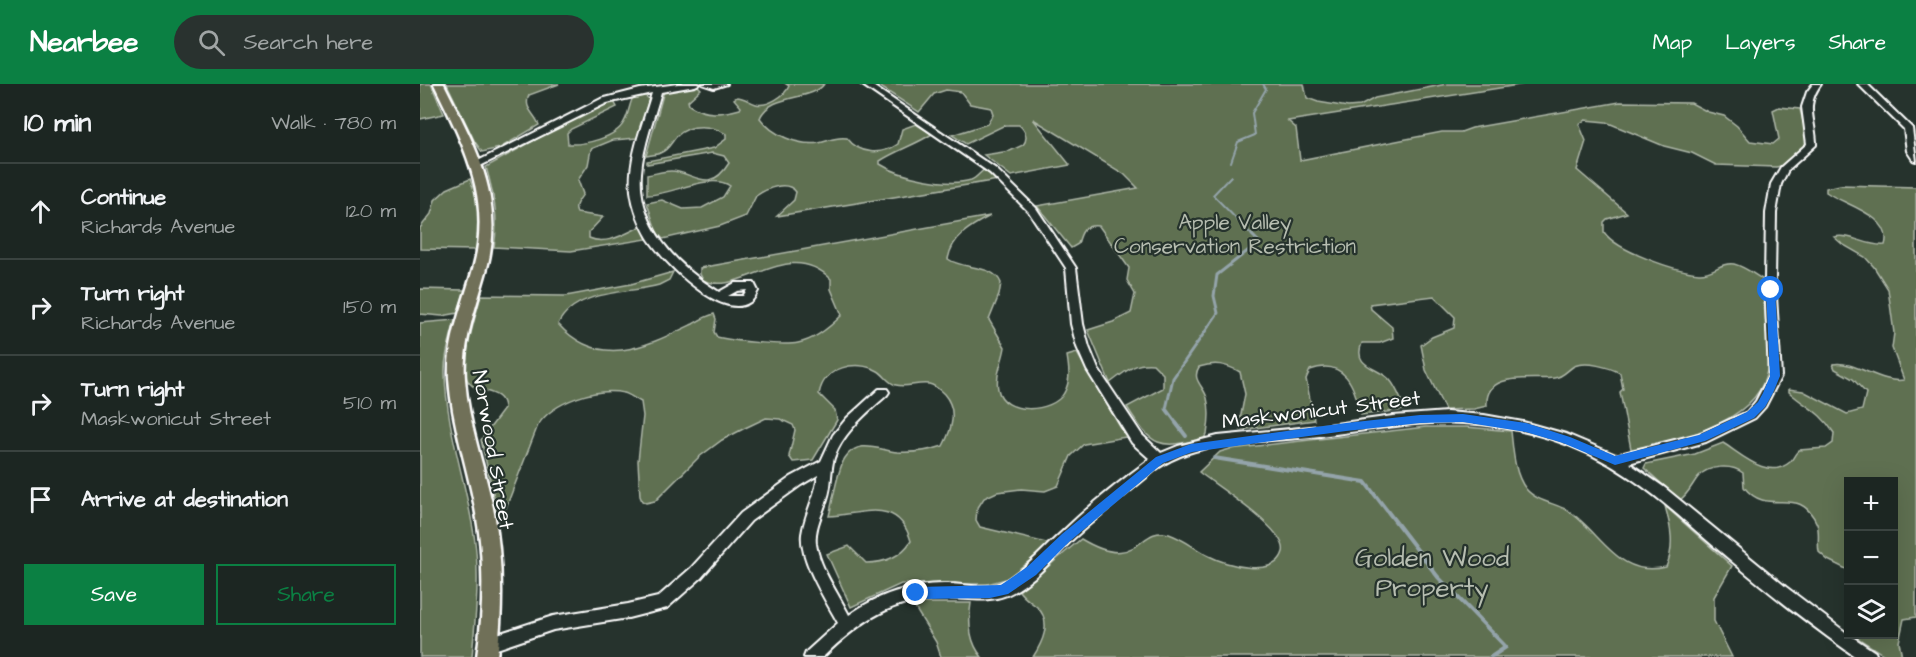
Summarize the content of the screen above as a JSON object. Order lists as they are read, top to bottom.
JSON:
{
  "streets": {
    "main road": ["Norwood Street"],
    "street": ["Maskwonicut Street"]
  },
  "parks": ["Apple Valley Conservation Restriction", "Golden Wood Property"],
  "page": {
    "header": "Nearbee",
    "search": "Search here",
    "nav": ["Map", "Layers", "Share"],
    "heading": ["10 min", "Walk · 780 m"],
    "list": [
      ["Continue", "Richards Avenue", "120 m"],
      ["Turn right", "Richards Avenue", "150 m"],
      ["Turn right", "Maskwonicut Street", "510 m"],
      "Arrive at destination"
    ],
    "map_buttons": ["+", "−"],
    "buttons": ["Save", "Share"]
  }
}
